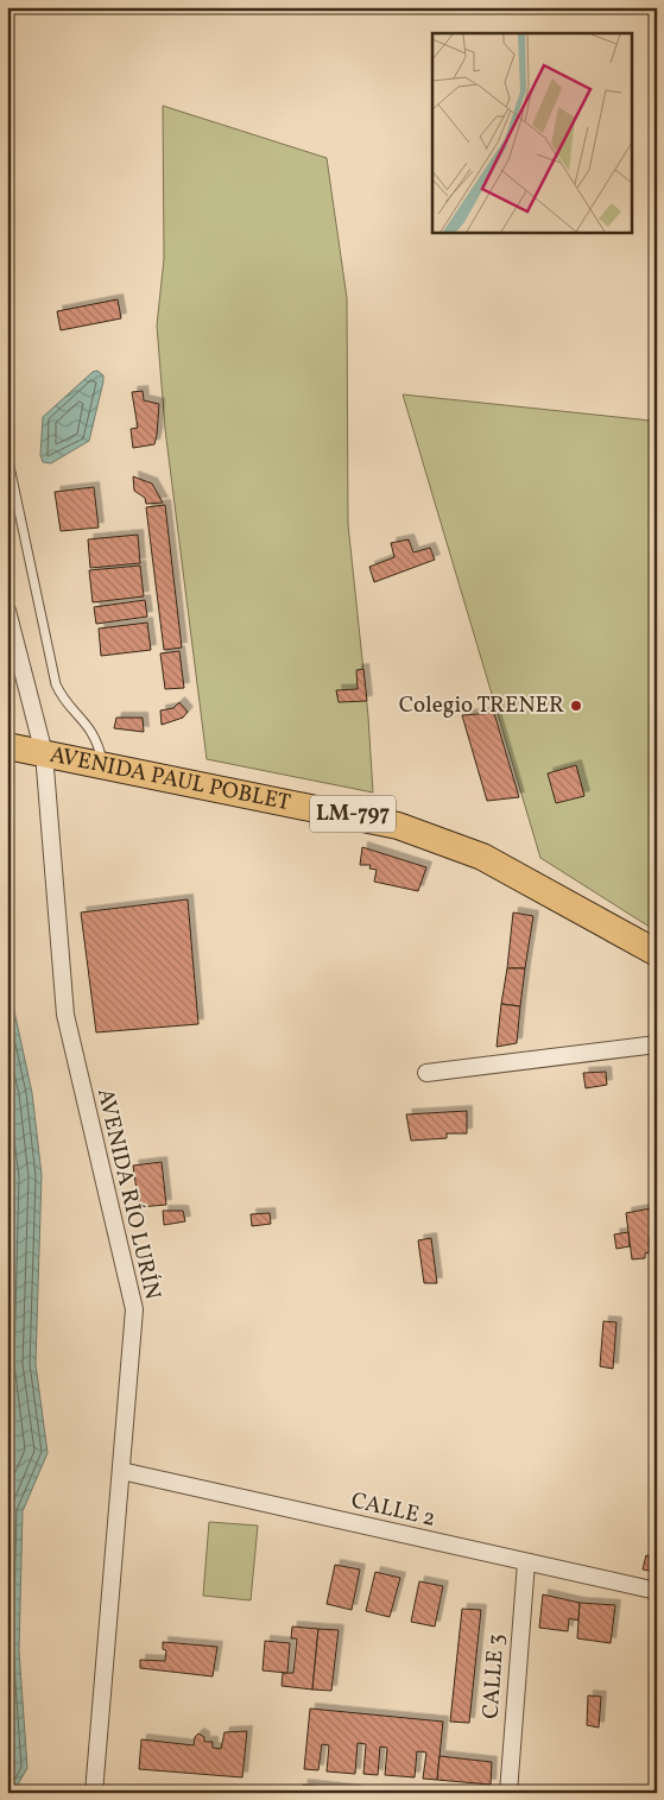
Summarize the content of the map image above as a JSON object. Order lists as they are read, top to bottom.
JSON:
{
  "streets": {
    "main road": ["AVENIDA PAUL POBLET", "LM-797"],
    "street": ["AVENIDA RÍO LURÍN", "CALLE 2", "CALLE 3"]
  },
  "crossings": [
    ["AVENIDA PAUL POBLET", "AVENIDA RÍO LURÍN"],
    ["AVENIDA RÍO LURÍN", "CALLE 2"],
    ["CALLE 2", "CALLE 3"]
  ],
  "places": ["Colegio TRENER"]
}
